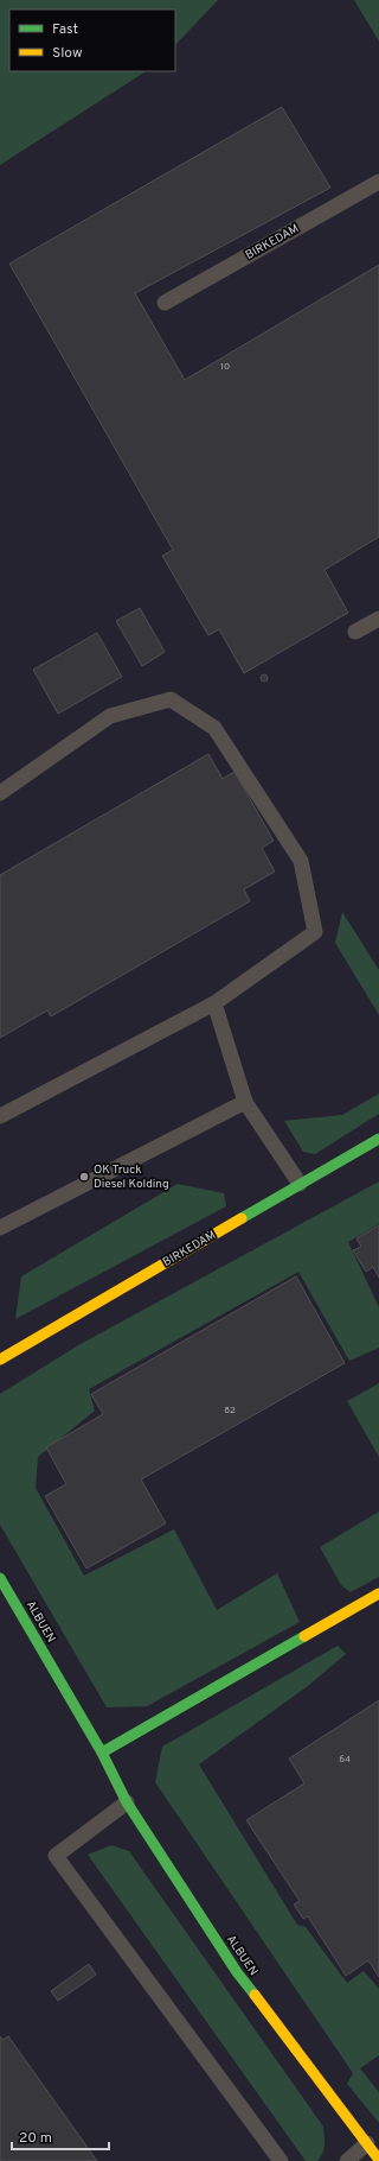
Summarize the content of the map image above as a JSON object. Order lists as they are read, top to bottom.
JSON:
{
  "streets": {
    "street": ["BIRKEDAM", "ALBUEN"]
  },
  "places": ["OK Truck Diesel Kolding"],
  "house_numbers": ["10", "82", "64"],
  "legend": ["Fast", "Slow"],
  "scale_bar": "20 m"
}
